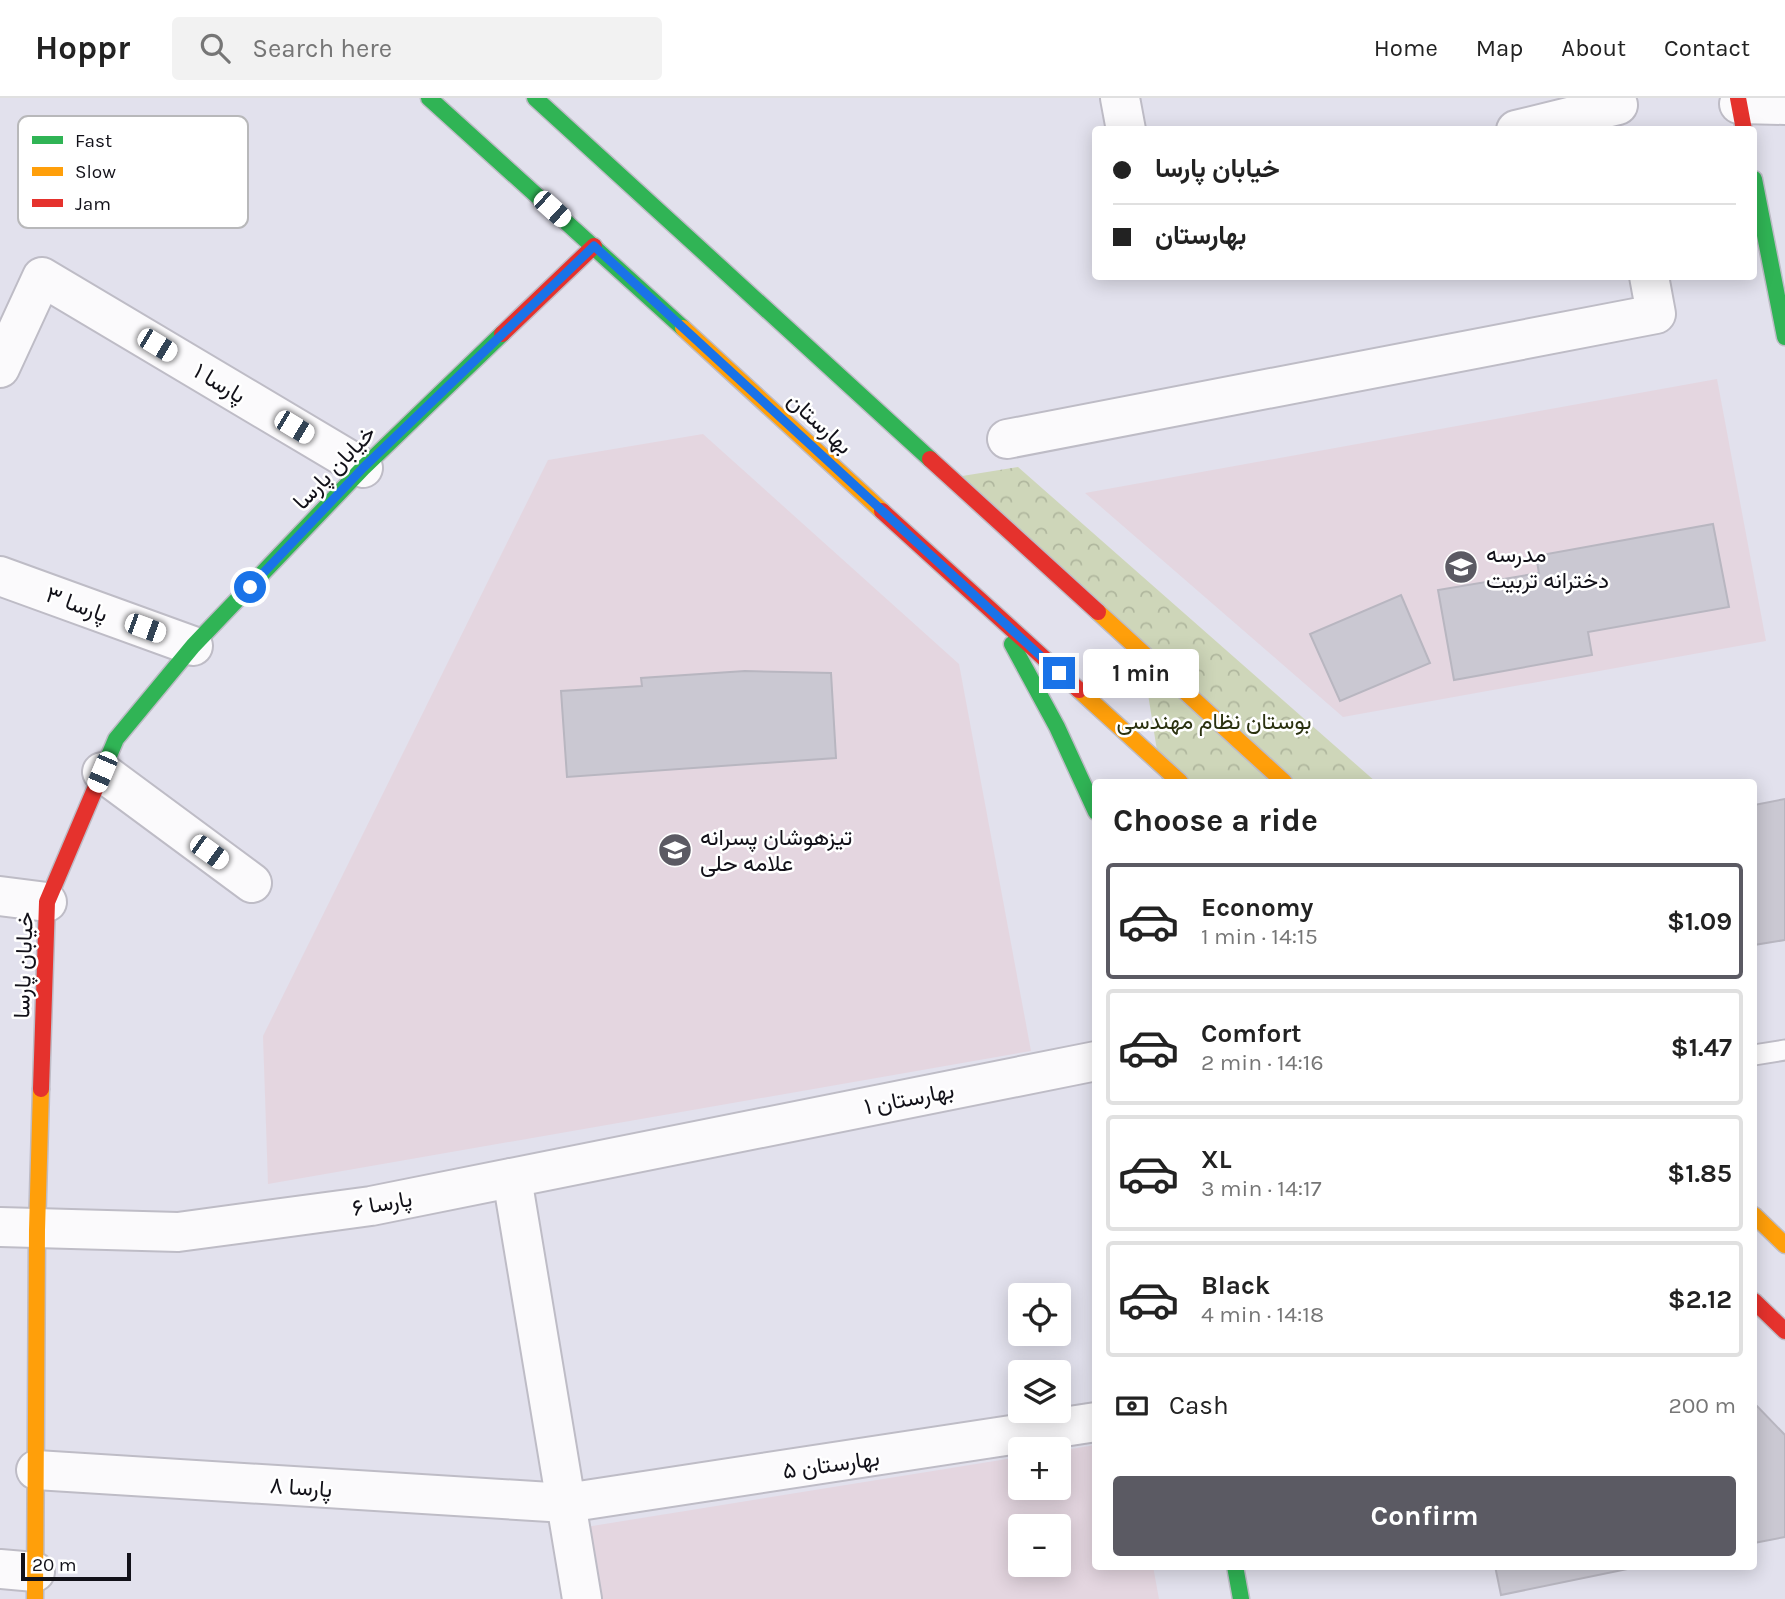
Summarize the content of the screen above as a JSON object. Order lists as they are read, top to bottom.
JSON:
{
  "streets": {
    "street": [
      "پارسا ۱",
      "بهارستان",
      "خیابان پارسا",
      "پارسا ۳",
      "بهارستان ۱",
      "پارسا ۶",
      "بهارستان ۵",
      "۸ پارسا"
    ]
  },
  "crossings": [
    ["پارسا ۱", "خیابان پارسا"],
    ["بهارستان", "خیابان پارسا"],
    ["خیابان پارسا", "پارسا ۳"],
    ["خیابان پارسا", "پارسا ۶"],
    ["خیابان پارسا", "۸ پارسا"],
    ["بهارستان ۱", "پارسا ۶"],
    ["بهارستان ۵", "۸ پارسا"]
  ],
  "parks": ["بوستان نظام مهندسی"],
  "places": {
    "school or university": ["مدرسه دخترانه تربیت", "تیزهوشان پسرانه علامه حلی"]
  },
  "legend": ["Fast", "Slow", "Jam"],
  "scale_bar": "20 m",
  "page": {
    "header": "Hoppr",
    "search": "Search here",
    "nav": [
      "Home",
      "Map",
      "About",
      "Contact"
    ],
    "banner": ["خیابان پارسا", "بهارستان"],
    "bubble": "1 min",
    "heading": "Choose a ride",
    "list": [
      {
        "name": "Economy",
        "note": "1 min · 14:15",
        "value": "$1.09"
      },
      {
        "name": "Comfort",
        "note": "2 min · 14:16",
        "value": "$1.47"
      },
      {
        "name": "XL",
        "note": "3 min · 14:17",
        "value": "$1.85"
      },
      {
        "name": "Black",
        "note": "4 min · 14:18",
        "value": "$2.12"
      }
    ],
    "map_buttons": ["+", "−"],
    "pay": ["Cash", "200 m"],
    "buttons": "Confirm",
    "scale": "20 m"
  }
}
